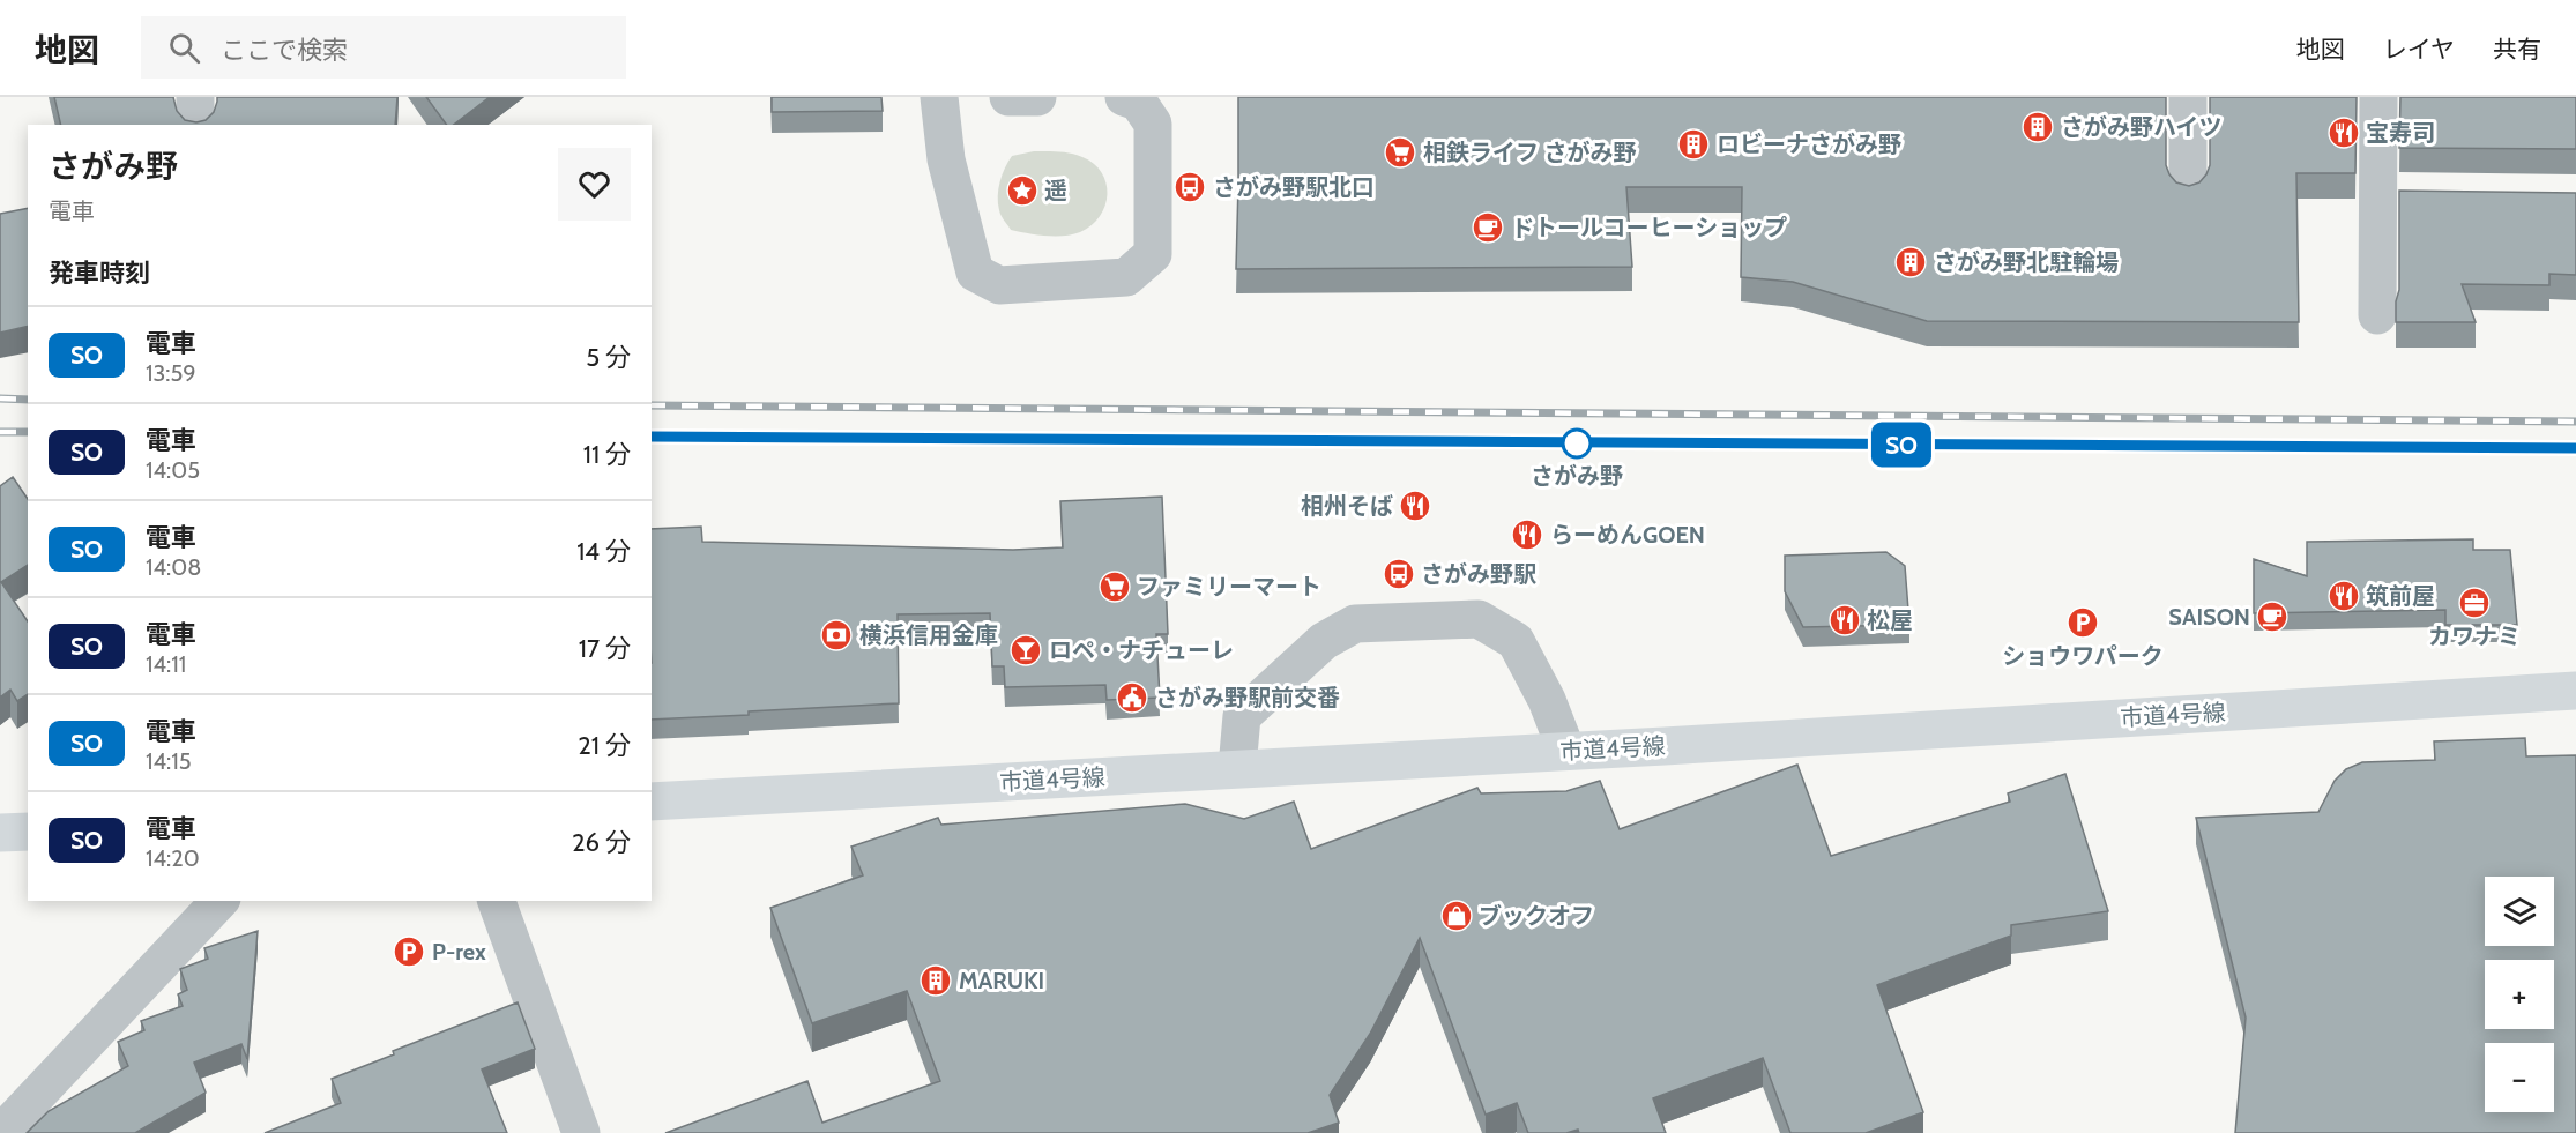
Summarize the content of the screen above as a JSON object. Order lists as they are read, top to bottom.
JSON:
{
  "streets": {
    "street": ["市道4号線"]
  },
  "places": {
    "building": [
      "さがみ野ハイツ",
      "ロビーナさがみ野",
      "さがみ野北駐輪場",
      "MARUKI"
    ],
    "restaurant": [
      "宝寿司",
      "相州そば",
      "らーめんGOEN",
      "筑前屋",
      "松屋"
    ],
    "supermarket": ["相鉄ライフ さがみ野", "ファミリーマート"],
    "bus stop": ["さがみ野駅北口", "さがみ野駅"],
    "place": ["遥"],
    "cafe": ["ドトールコーヒーショップ", "SAISON"],
    "other": ["さがみ野"],
    "office": ["カワナミ"],
    "parking": ["ショウワパーク", "P-rex"],
    "bank": ["横浜信用金庫"],
    "bar": ["ロペ・ナチューレ"],
    "public building": ["さがみ野駅前交番"],
    "shop": ["ブックオフ"]
  },
  "page": {
    "header": "地図",
    "search": "ここで検索",
    "nav": ["地図", "レイヤ", "共有"],
    "on_map": "SO",
    "heading": [
      ["さがみ野", "電車"],
      "発車時刻"
    ],
    "list": [
      {
        "mark": "SO",
        "name": "電車",
        "note": "13:59",
        "value": "5 分"
      },
      {
        "mark": "SO",
        "name": "電車",
        "note": "14:05",
        "value": "11 分"
      },
      {
        "mark": "SO",
        "name": "電車",
        "note": "14:08",
        "value": "14 分"
      },
      {
        "mark": "SO",
        "name": "電車",
        "note": "14:11",
        "value": "17 分"
      },
      {
        "mark": "SO",
        "name": "電車",
        "note": "14:15",
        "value": "21 分"
      },
      {
        "mark": "SO",
        "name": "電車",
        "note": "14:20",
        "value": "26 分"
      }
    ],
    "map_buttons": ["+", "−"]
  }
}
